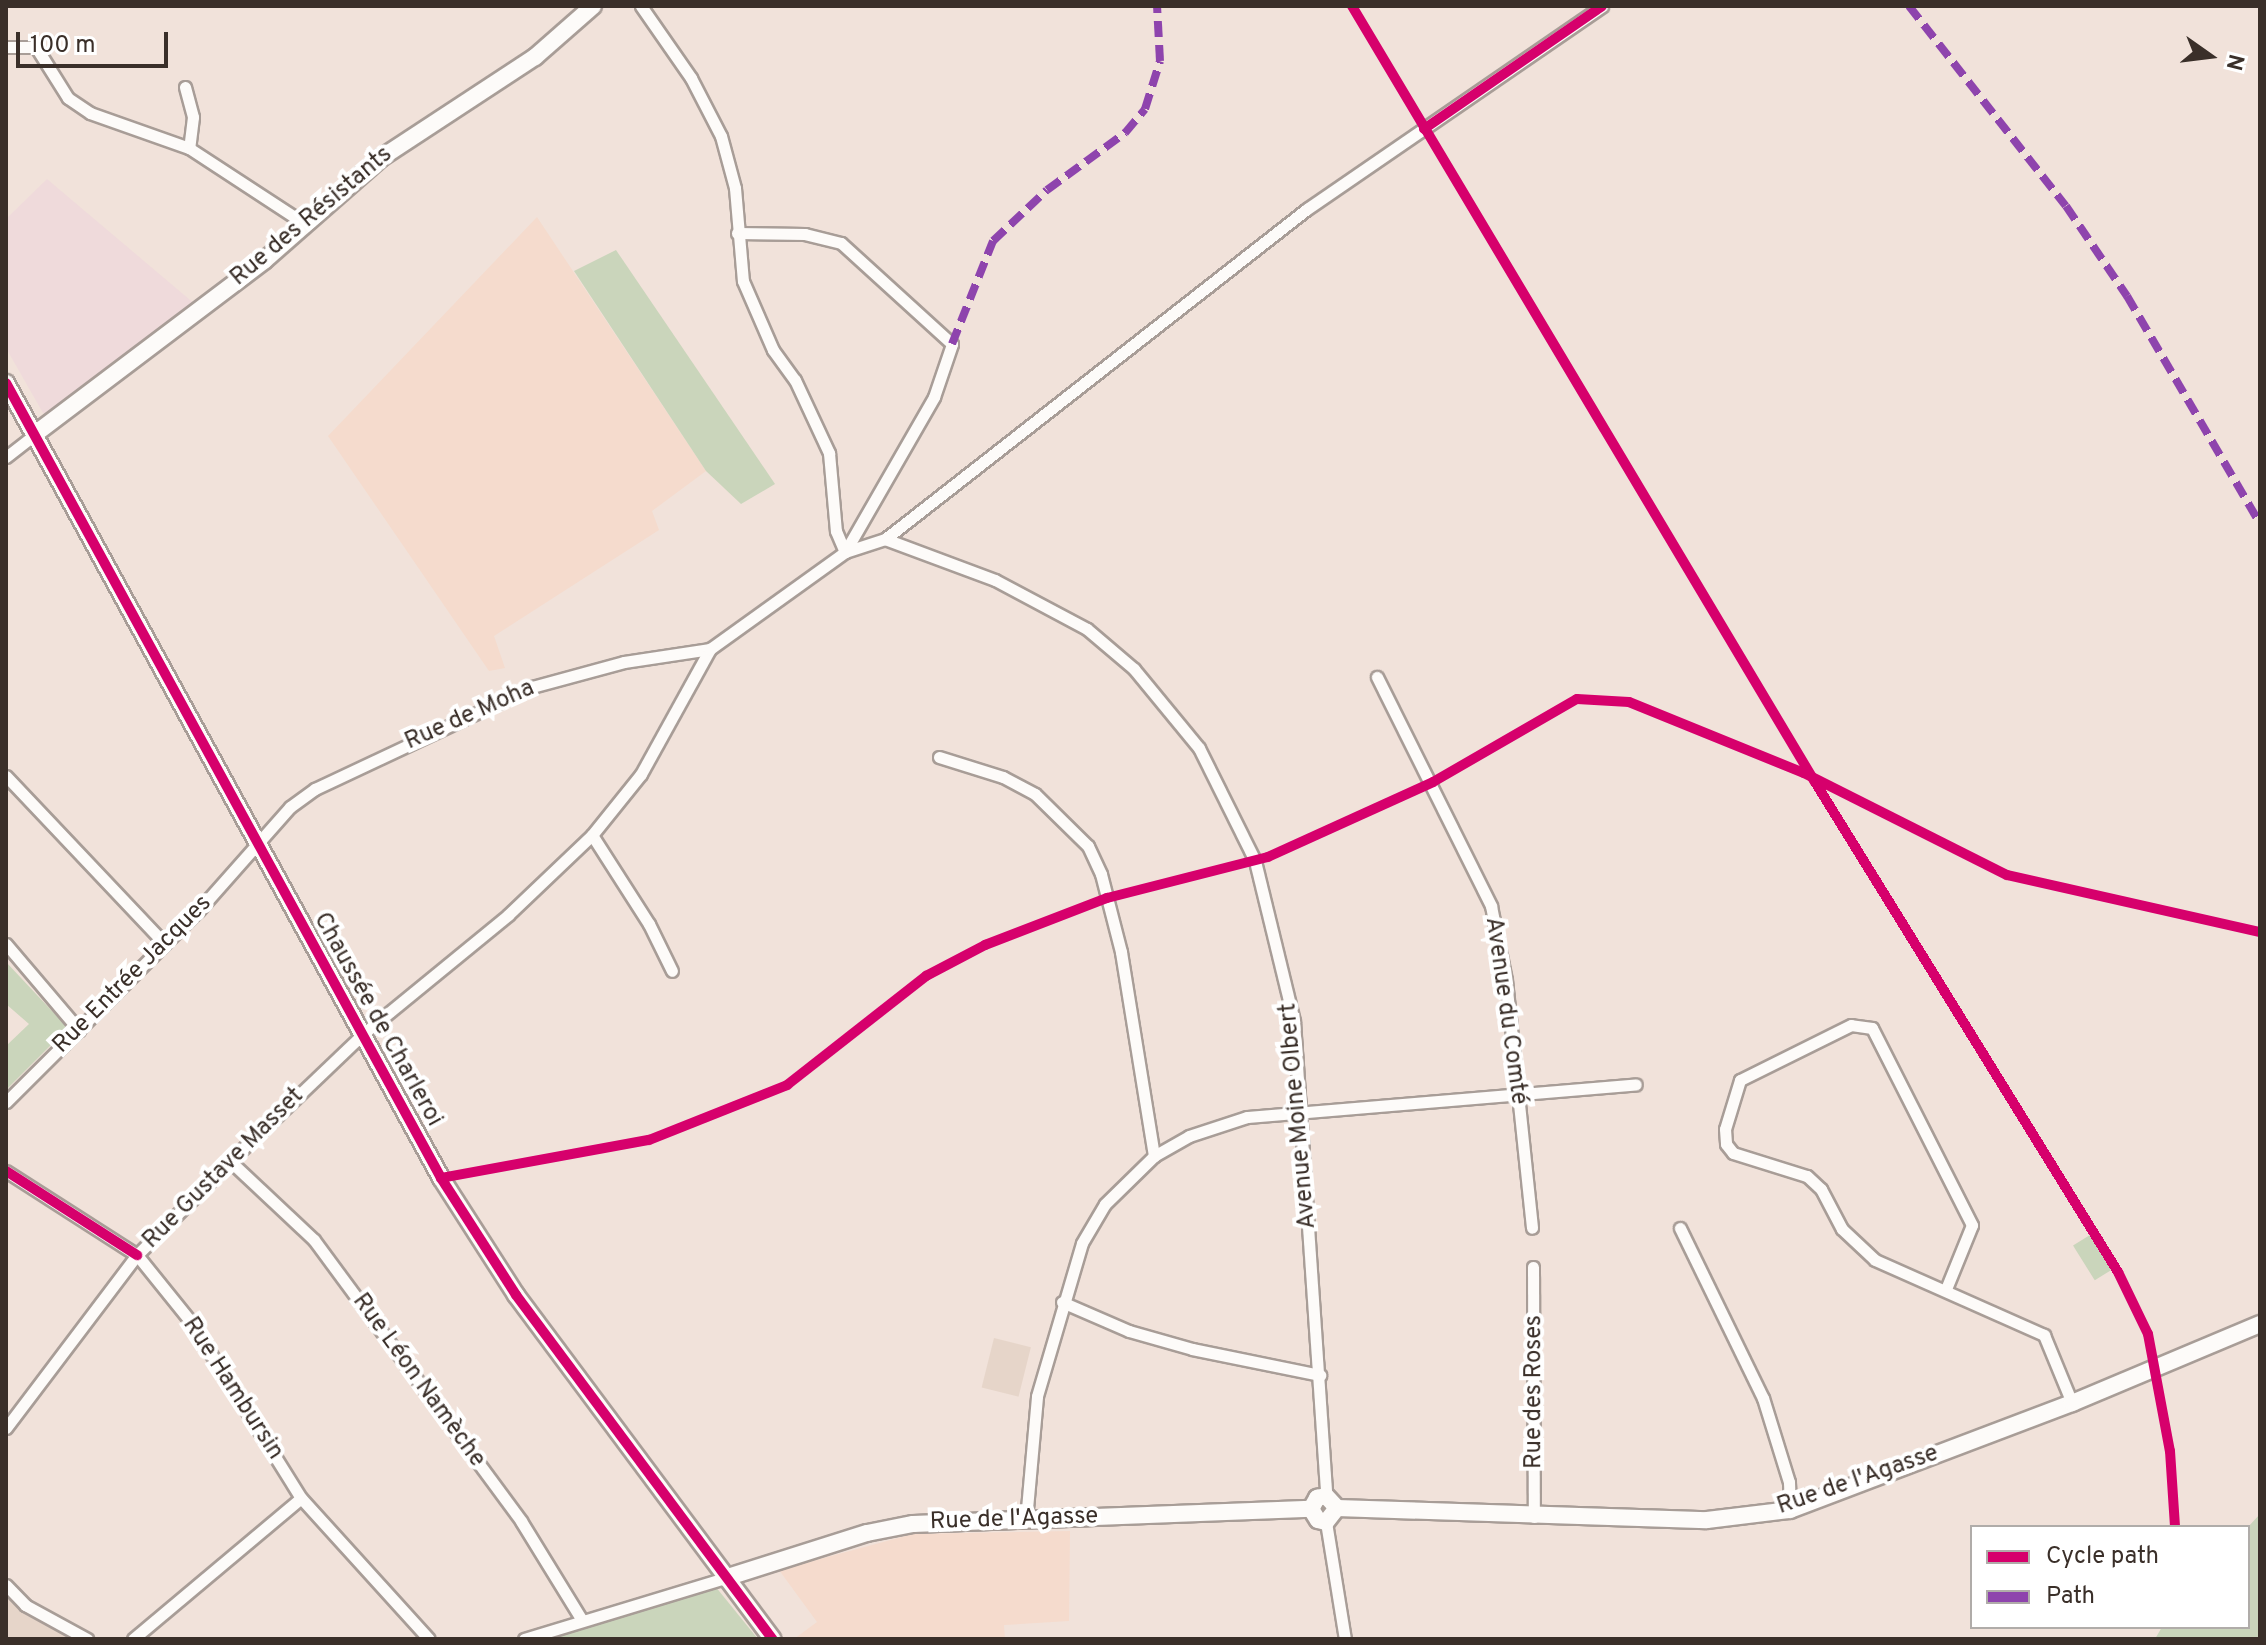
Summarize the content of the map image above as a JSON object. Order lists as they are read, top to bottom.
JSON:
{
  "streets": {
    "street": [
      "Rue des Résistants",
      "Rue de Moha",
      "Rue Entrée Jacques",
      "Avenue du Comté",
      "Chaussée de Charleroi",
      "Avenue Moine Olbert",
      "Rue Gustave Masset",
      "Rue Léon Namèche",
      "Rue Hambursin",
      "Rue des Roses",
      "Rue de l'Agasse"
    ]
  },
  "crossings": [
    ["Rue des Résistants", "Chaussée de Charleroi"],
    ["Rue de Moha", "Rue Entrée Jacques"],
    ["Rue de Moha", "Chaussée de Charleroi"],
    ["Rue de Moha", "Rue Gustave Masset"],
    ["Rue Entrée Jacques", "Chaussée de Charleroi"],
    ["Chaussée de Charleroi", "Rue Gustave Masset"],
    ["Chaussée de Charleroi", "Rue de l'Agasse"],
    ["Avenue Moine Olbert", "Rue de l'Agasse"],
    ["Rue Gustave Masset", "Rue Léon Namèche"],
    ["Rue Gustave Masset", "Rue Hambursin"],
    ["Rue des Roses", "Rue de l'Agasse"]
  ],
  "legend": ["Cycle path", "Path"],
  "scale_bar": "100 m",
  "north": "right"
}
